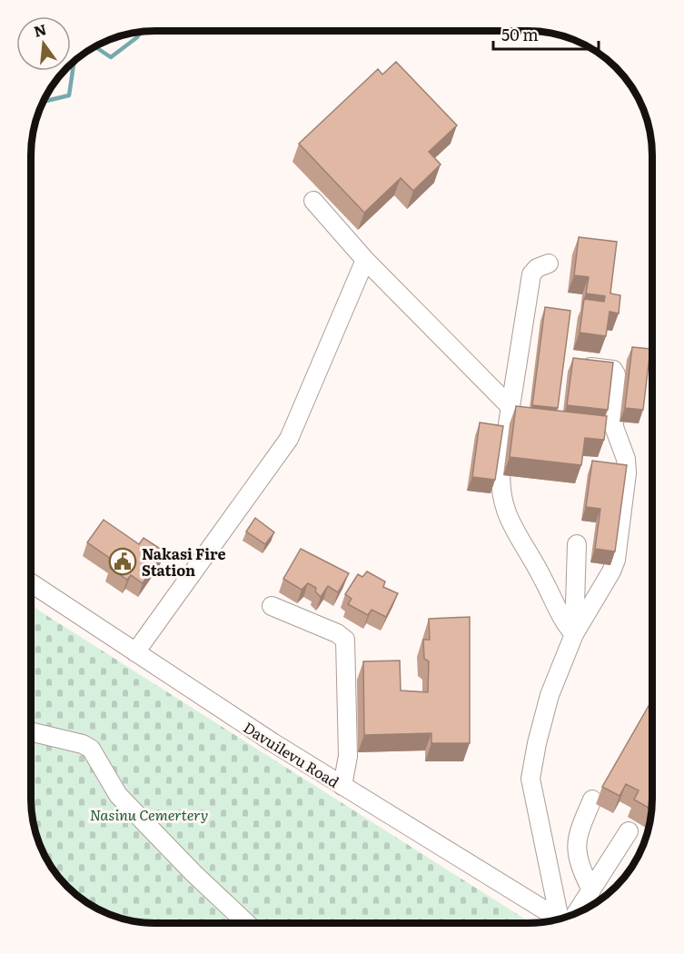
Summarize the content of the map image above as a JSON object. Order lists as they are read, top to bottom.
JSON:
{
  "streets": {
    "street": ["Davuilevu Road"]
  },
  "parks": ["Nasinu Cemertery"],
  "places": {
    "public building": ["Nakasi Fire Station"]
  },
  "scale_bar": "50 m",
  "north": "top"
}
